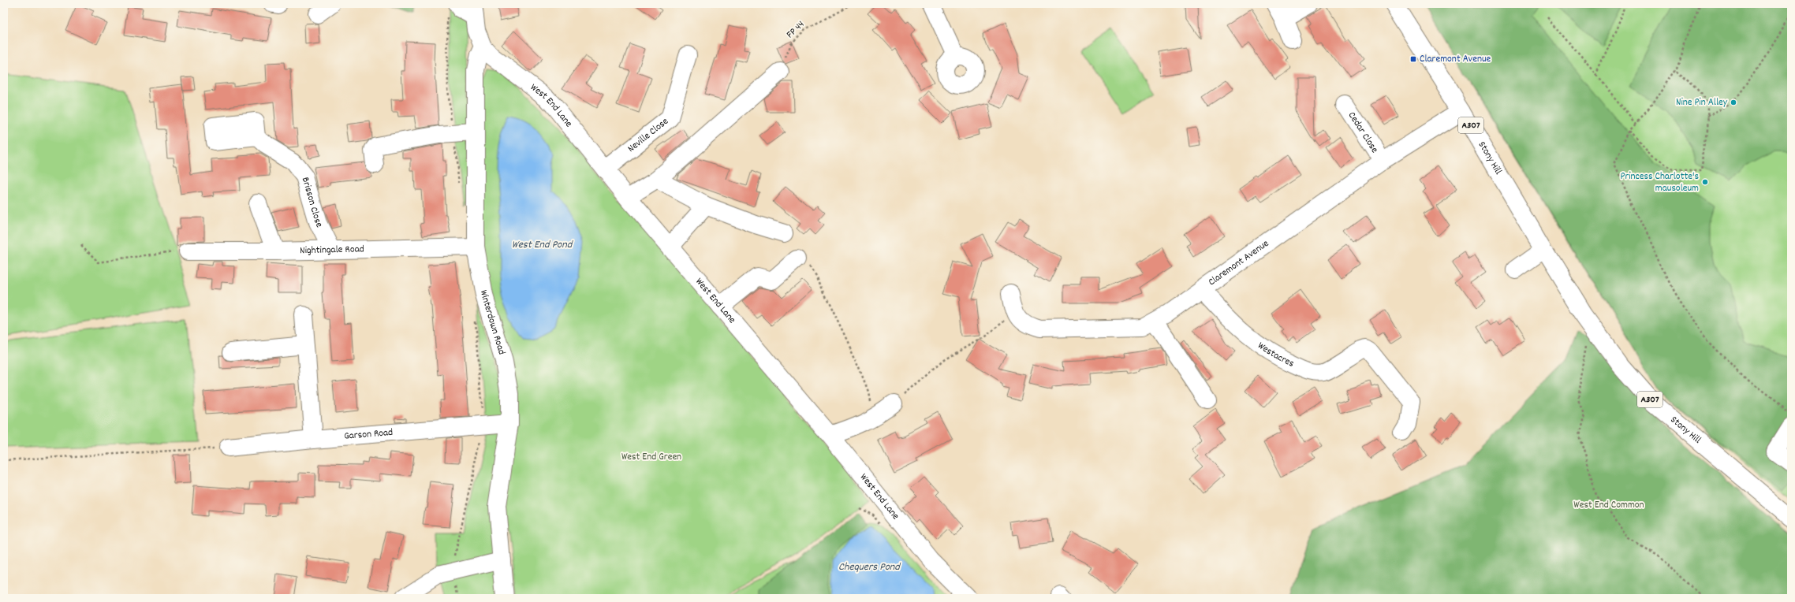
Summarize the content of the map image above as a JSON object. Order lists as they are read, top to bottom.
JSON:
{
  "streets": {
    "street": [
      "West End Lane",
      "A307",
      "Cedar Close",
      "Neville Close",
      "Stony Hill",
      "Brisson Close",
      "Nightingale Road",
      "Claremont Avenue",
      "Winterdown Road",
      "Westacres",
      "Garson Road"
    ],
    "path": ["FP 44"]
  },
  "crossings": [
    ["West End Lane", "Neville Close"],
    ["West End Lane", "Winterdown Road"],
    ["Cedar Close", "Claremont Avenue"],
    ["Stony Hill", "Claremont Avenue"],
    ["Brisson Close", "Nightingale Road"],
    ["Nightingale Road", "Winterdown Road"],
    ["Claremont Avenue", "Westacres"],
    ["Winterdown Road", "Garson Road"]
  ],
  "water": ["West End Pond", "Chequers Pond"],
  "parks": ["West End Green", "West End Common"],
  "places": {
    "transit": ["Claremont Avenue"],
    "other": ["Nine Pin Alley", "Princess Charlotte's mausoleum"]
  }
}
